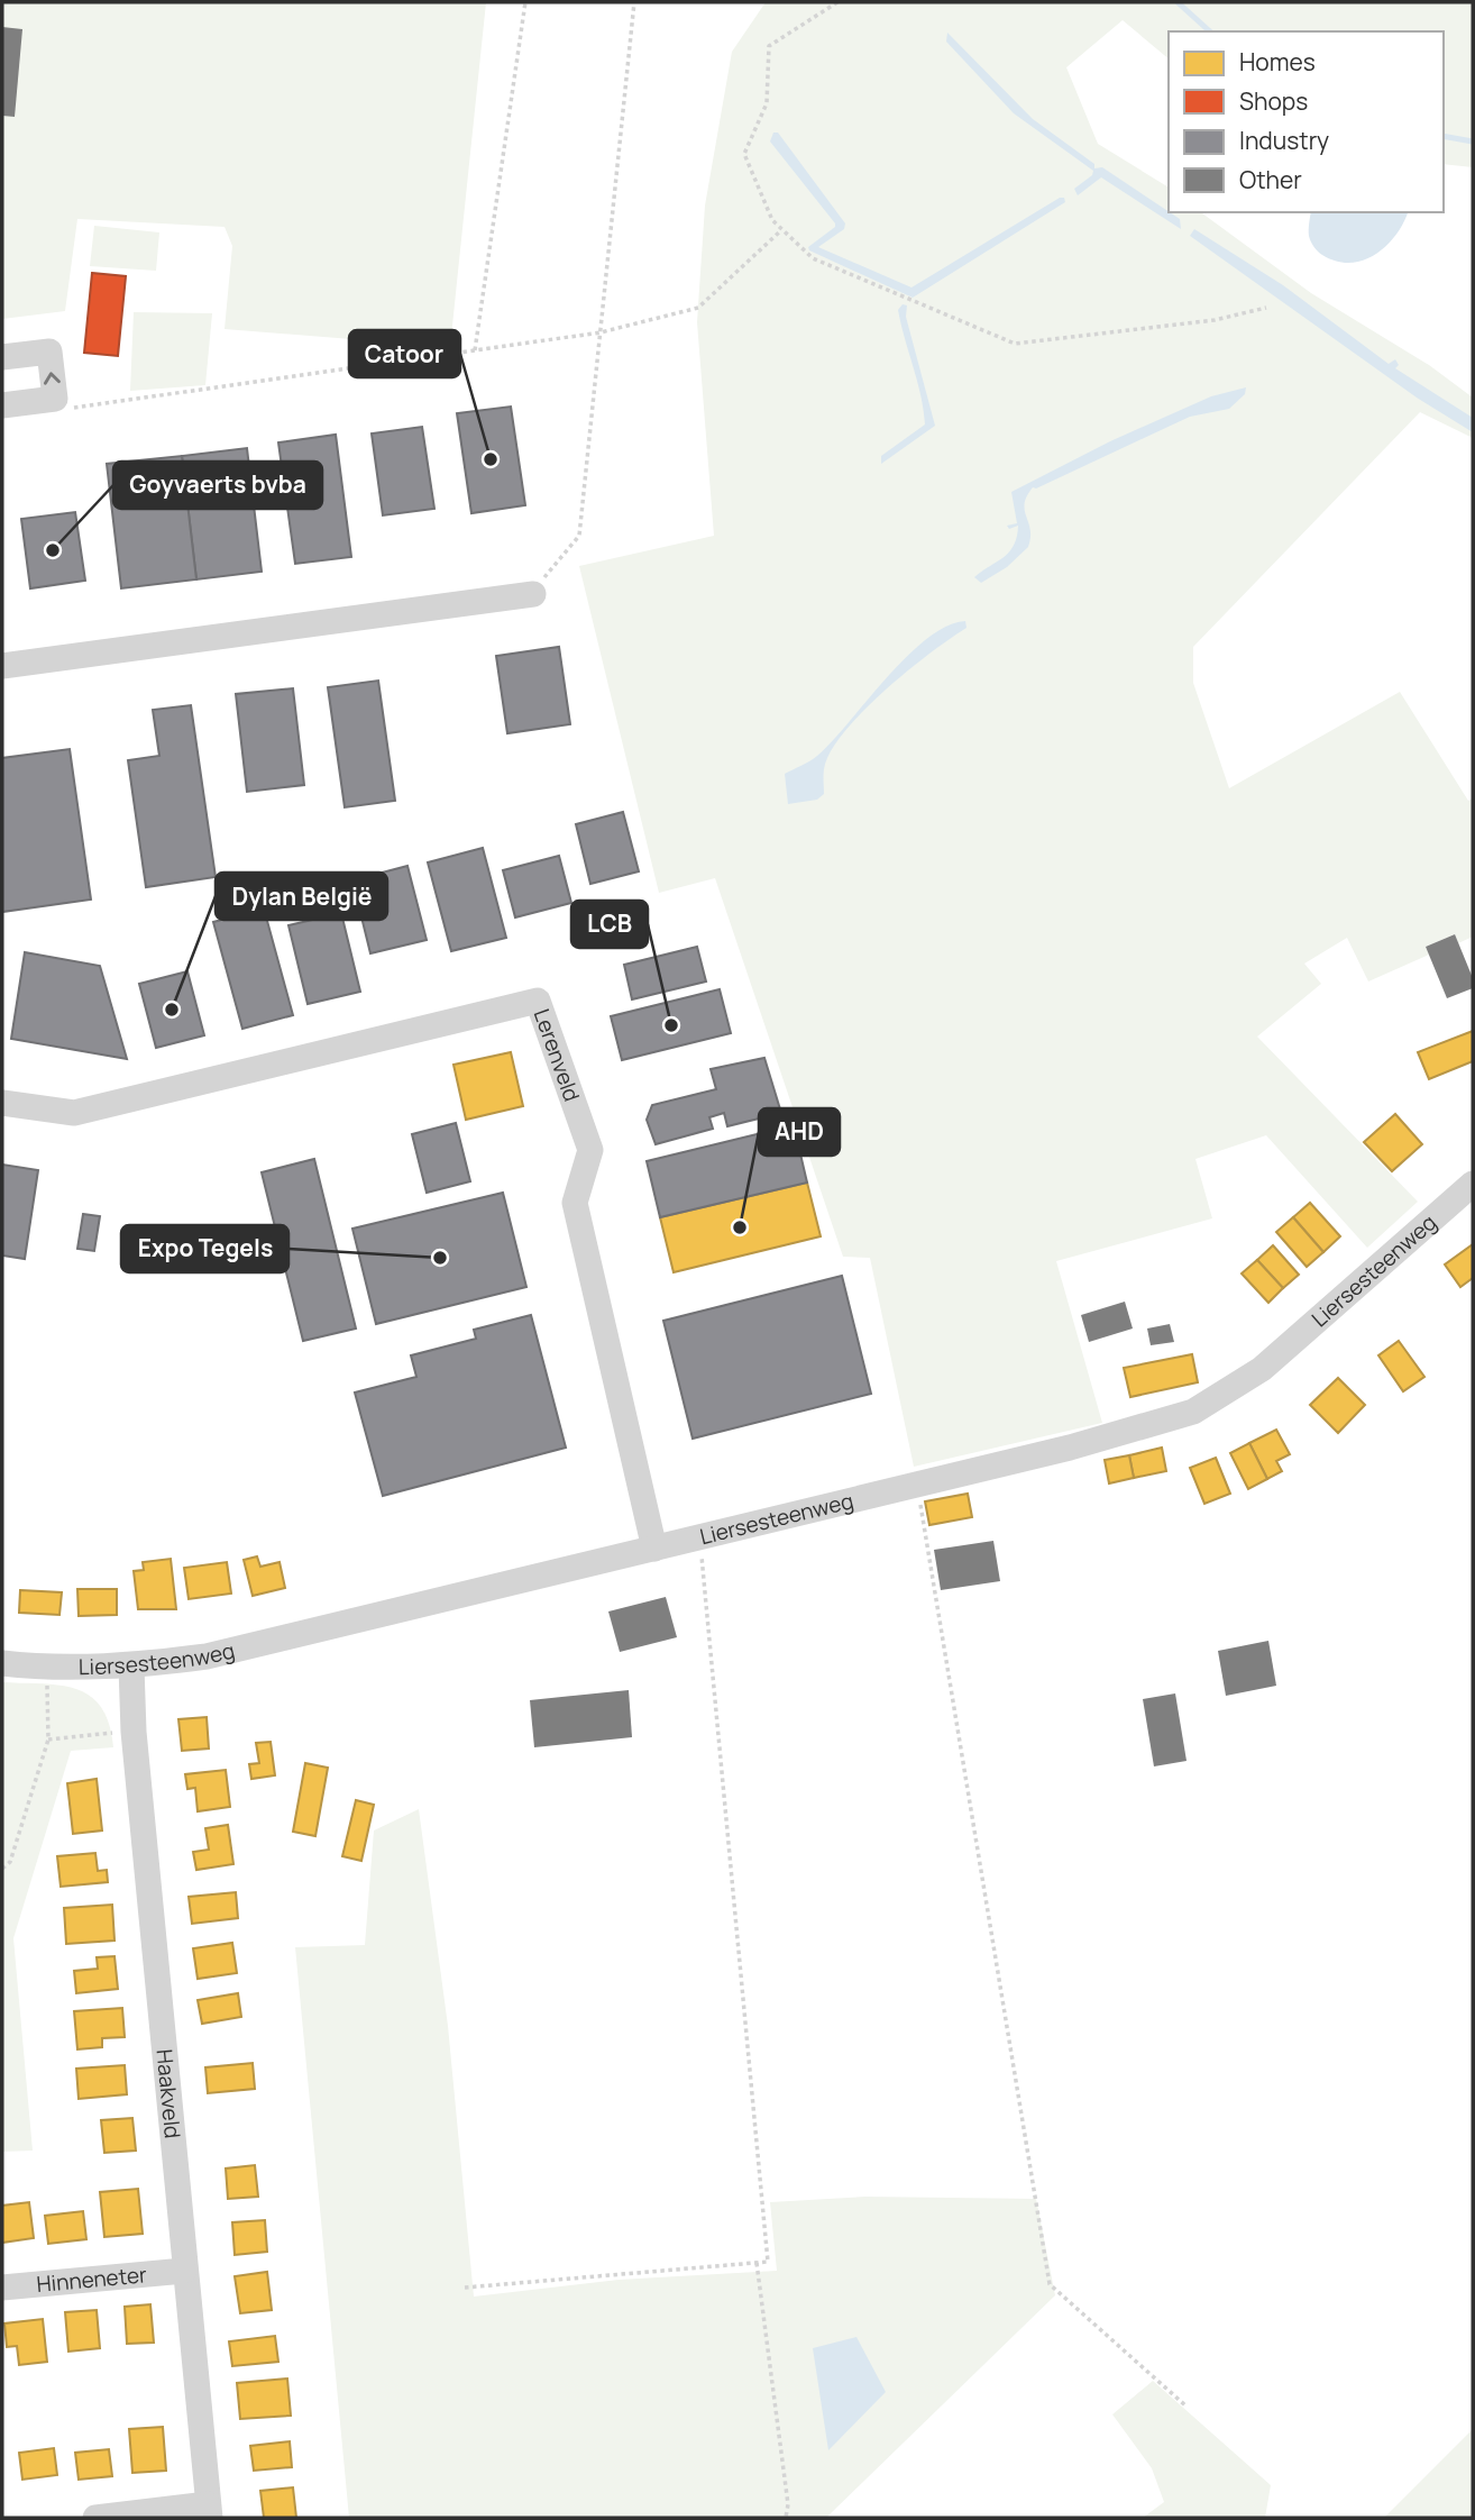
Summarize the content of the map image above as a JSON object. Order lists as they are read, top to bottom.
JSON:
{
  "streets": {
    "street": [
      "Lerenveld",
      "Liersesteenweg",
      "Haakveld",
      "Hinneneter"
    ]
  },
  "crossings": [
    ["Lerenveld", "Liersesteenweg"],
    ["Liersesteenweg", "Haakveld"],
    ["Haakveld", "Hinneneter"]
  ],
  "places": [
    "Catoor",
    "Goyvaerts bvba",
    "Dylan België",
    "LCB",
    "AHD",
    "Expo Tegels"
  ],
  "legend": [
    "Homes",
    "Shops",
    "Industry",
    "Other"
  ]
}
